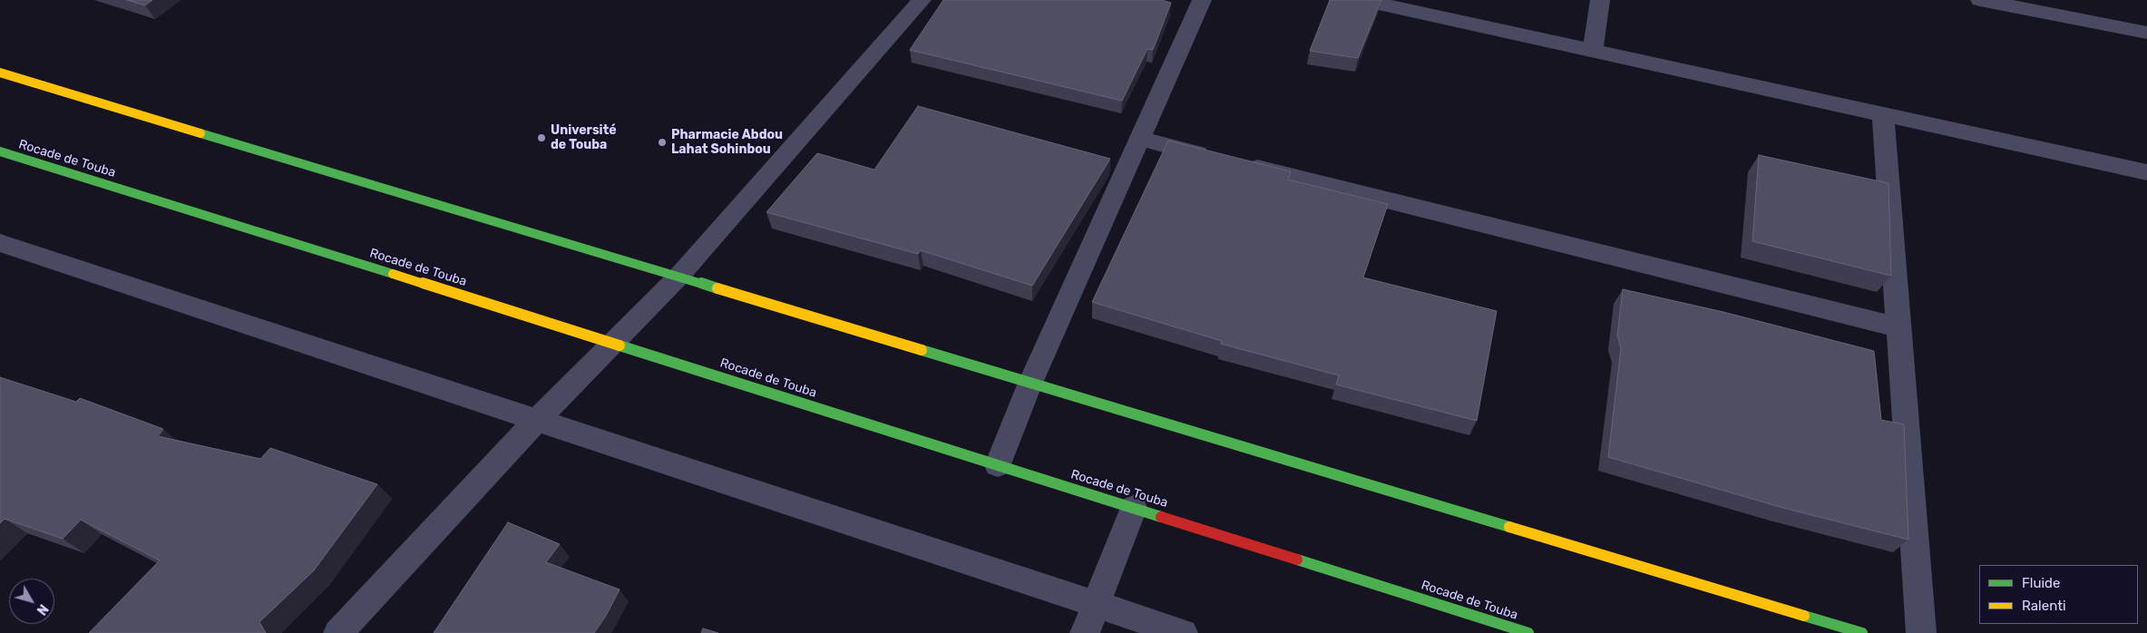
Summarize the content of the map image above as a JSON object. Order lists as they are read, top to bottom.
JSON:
{
  "streets": {
    "street": ["Rocade de Touba"]
  },
  "places": ["Université de Touba", "Pharmacie Abdou Lahat Sohinbou"],
  "legend": ["Fluide", "Ralenti"],
  "north": "bottom right"
}
